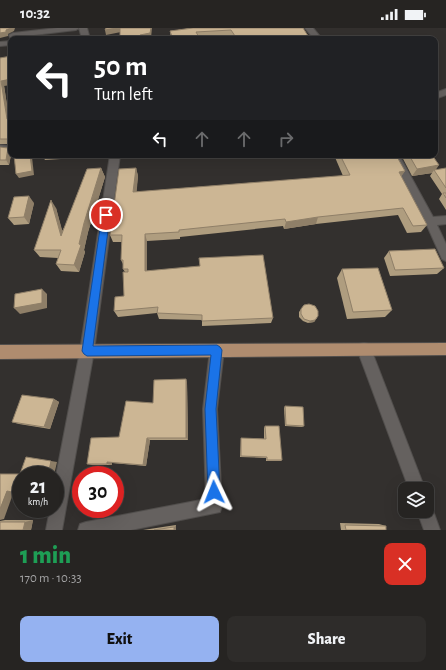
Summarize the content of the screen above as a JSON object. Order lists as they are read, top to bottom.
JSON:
{
  "page": {
    "status": "10:32",
    "turn": ["50 m", "Turn left"],
    "speed": "21 km/h",
    "limit": "30",
    "heading": ["1 min", "170 m · 10:33"],
    "buttons": ["Exit", "Share"]
  }
}
